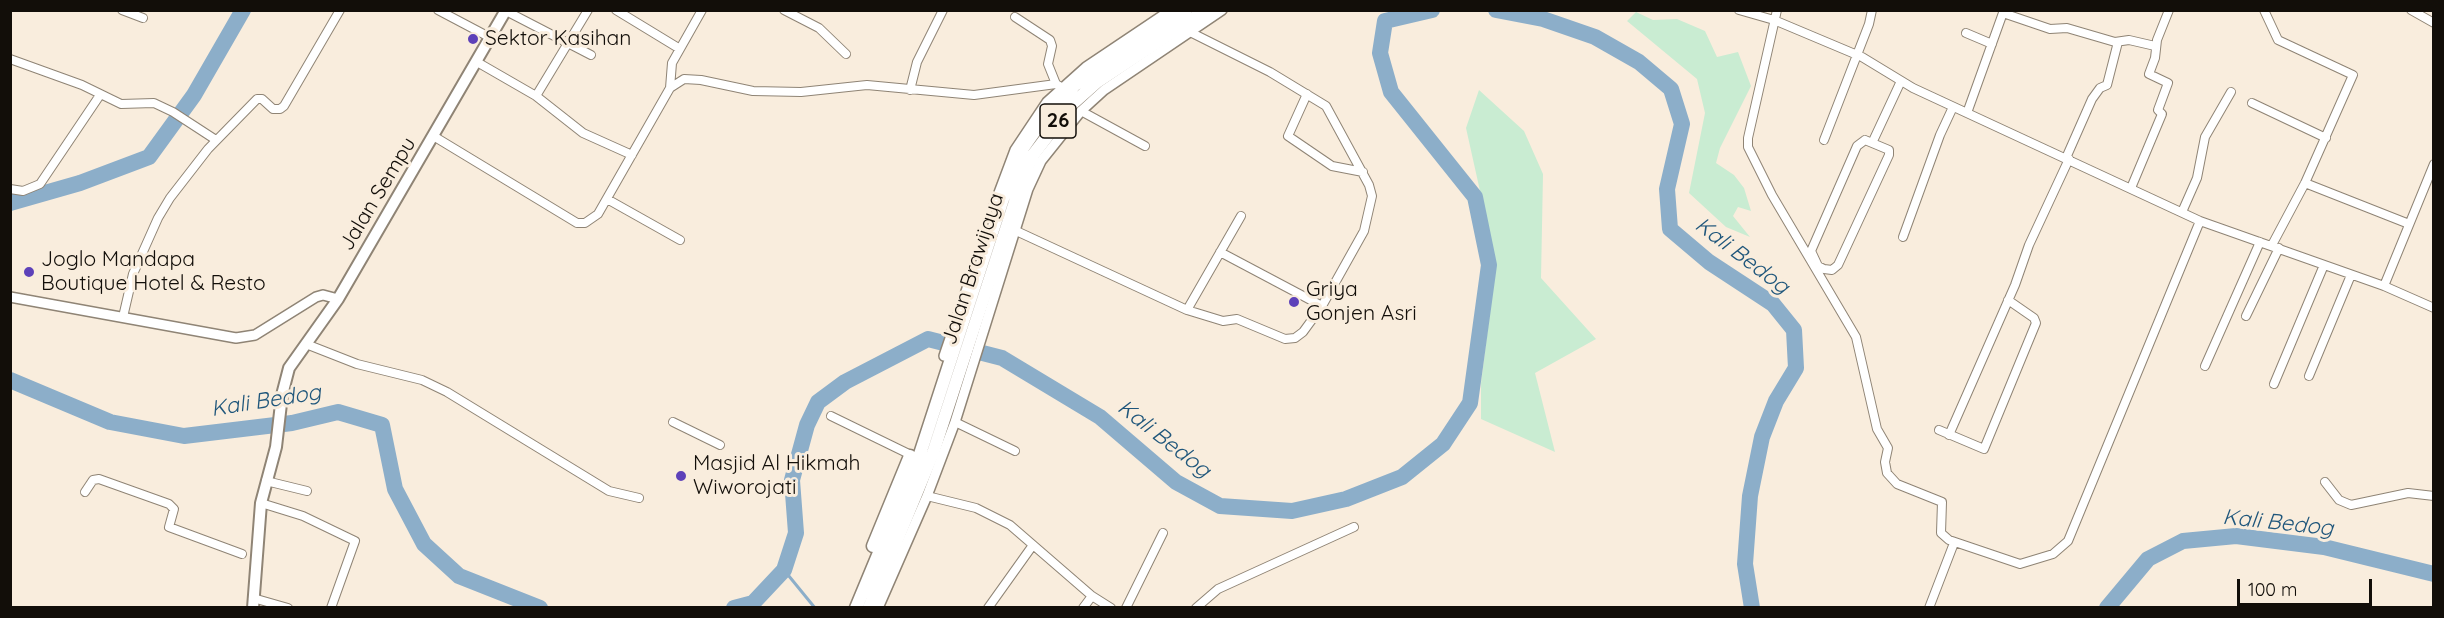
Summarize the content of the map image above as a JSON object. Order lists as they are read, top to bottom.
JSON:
{
  "streets": {
    "highway": ["26", "Jalan Brawijaya"],
    "main road": ["Jalan Sempu"]
  },
  "water": ["Kali Bedog"],
  "places": [
    "Sektor Kasihan",
    "Joglo Mandapa Boutique Hotel & Resto",
    "Griya Gonjen Asri",
    "Masjid Al Hikmah Wiworojati"
  ],
  "scale_bar": "100 m"
}
